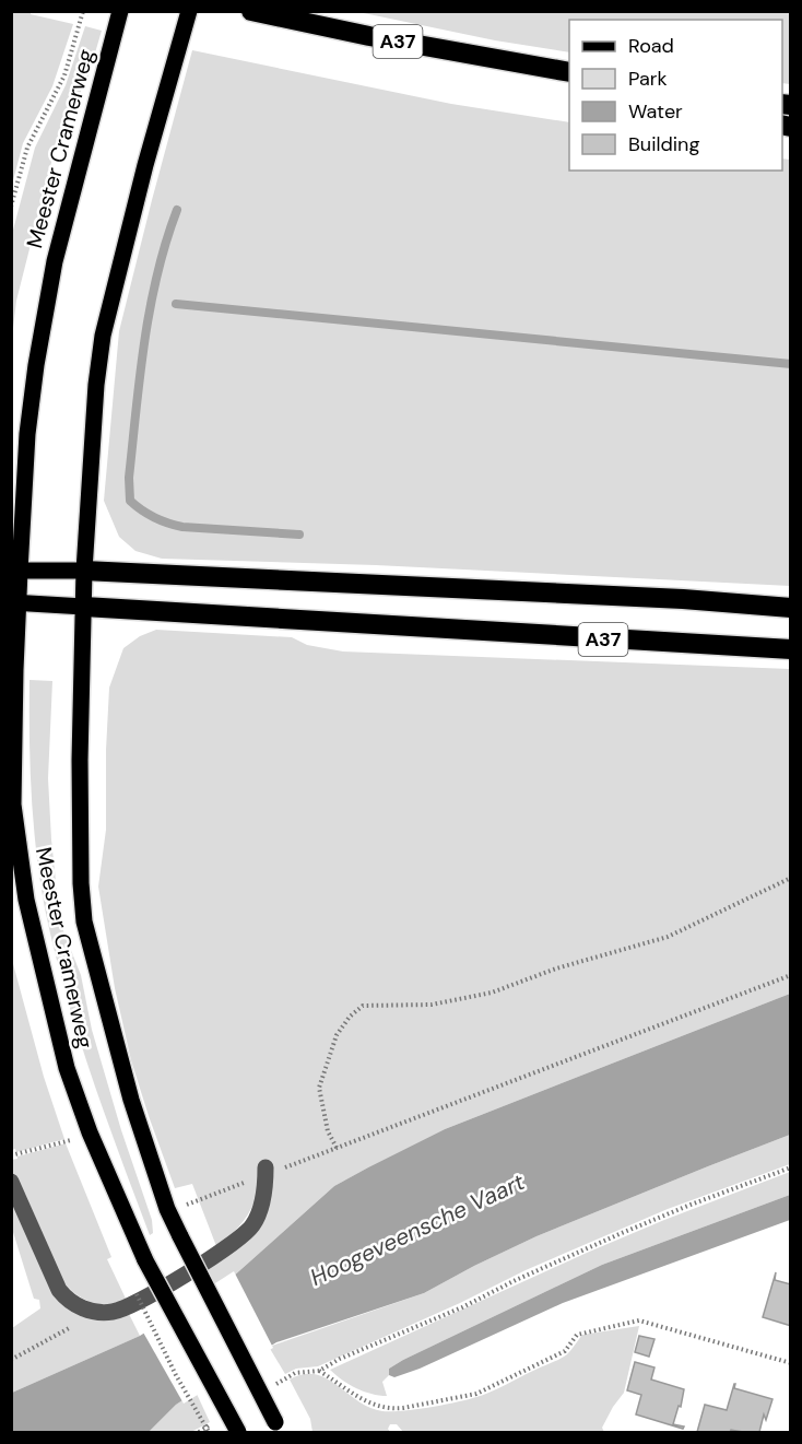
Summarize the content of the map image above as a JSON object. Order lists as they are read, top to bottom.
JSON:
{
  "streets": {
    "highway": ["A37"],
    "main road": ["Meester Cramerweg"]
  },
  "crossings": [
    ["A37", "Meester Cramerweg"]
  ],
  "water": ["Hoogeveensche Vaart"],
  "legend": [
    "Road",
    "Park",
    "Water",
    "Building"
  ]
}
